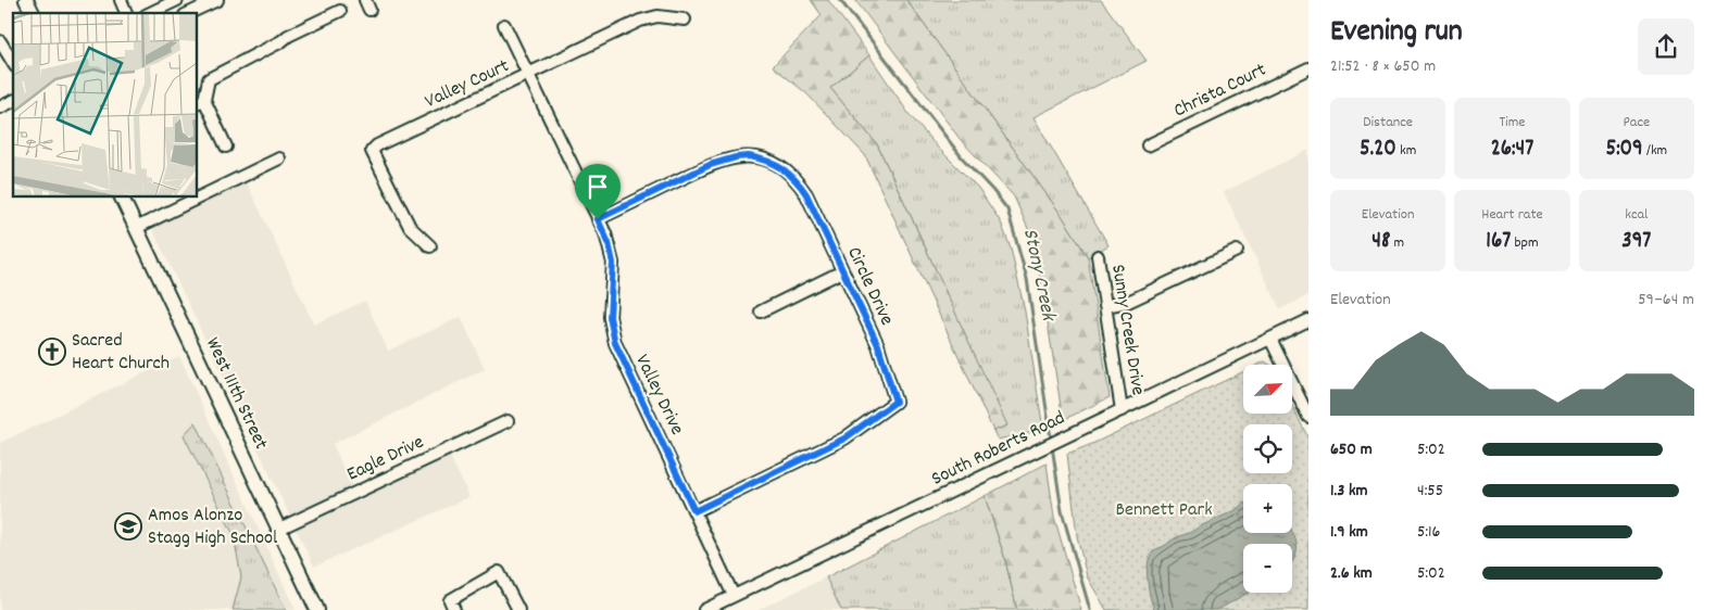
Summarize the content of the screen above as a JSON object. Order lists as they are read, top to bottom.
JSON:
{
  "streets": {
    "main road": ["West 111th Street"],
    "street": [
      "Valley Court",
      "Christa Court",
      "Circle Drive",
      "Sunny Creek Drive",
      "Valley Drive",
      "South Roberts Road",
      "Eagle Drive"
    ]
  },
  "crossings": [
    ["Valley Court", "Valley Drive"],
    ["Circle Drive", "Valley Drive"],
    ["Sunny Creek Drive", "South Roberts Road"],
    ["West 111th Street", "Eagle Drive"],
    ["Valley Drive", "South Roberts Road"]
  ],
  "water": ["Stony Creek"],
  "parks": ["Bennett Park"],
  "places": {
    "church": ["Sacred Heart Church"],
    "school or university": ["Amos Alonzo Stagg High School"]
  },
  "north": "top right",
  "page": {
    "heading": ["Evening run", "21:52 · 8 × 650 m"],
    "stats": [
      ["Distance", "5.20 km"],
      ["Time", "26:47"],
      ["Pace", "5:09 /km"],
      ["Elevation", "48 m"],
      ["Heart rate", "167 bpm"],
      ["kcal", "397"]
    ],
    "chart": ["Elevation", "59–64 m"],
    "map_buttons": ["+", "−"],
    "list": [
      {
        "name": "650 m",
        "note": "5:02"
      },
      {
        "name": "1.3 km",
        "note": "4:55"
      },
      {
        "name": "1.9 km",
        "note": "5:16"
      },
      {
        "name": "2.6 km",
        "note": "5:02"
      }
    ]
  }
}
